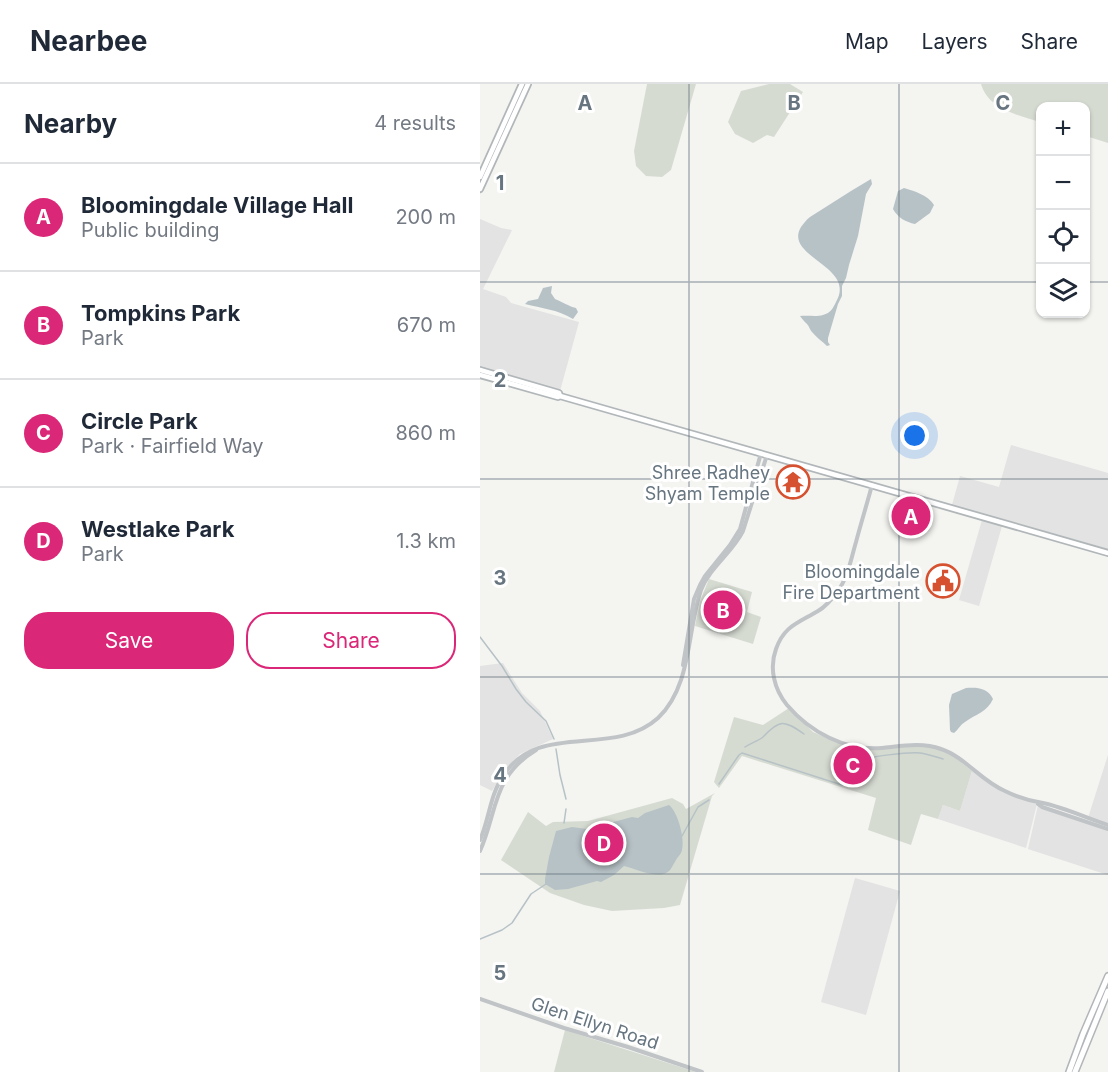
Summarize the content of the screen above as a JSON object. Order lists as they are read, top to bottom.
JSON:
{
  "streets": {
    "street": ["Glen Ellyn Road"]
  },
  "places": {
    "temple": ["Shree Radhey Shyam Temple"],
    "public building": ["Bloomingdale Fire Department"]
  },
  "page": {
    "header": "Nearbee",
    "nav": ["Map", "Layers", "Share"],
    "heading": ["Nearby", "4 results"],
    "map_buttons": ["+", "−"],
    "list": [
      {
        "mark": "A",
        "name": "Bloomingdale Village Hall",
        "note": "Public building",
        "value": "200 m"
      },
      {
        "mark": "B",
        "name": "Tompkins Park",
        "note": "Park",
        "value": "670 m"
      },
      {
        "mark": "C",
        "name": "Circle Park",
        "note": "Park · Fairfield Way",
        "value": "860 m"
      },
      {
        "mark": "D",
        "name": "Westlake Park",
        "note": "Park",
        "value": "1.3 km"
      }
    ],
    "pins": [
      "A",
      "B",
      "C",
      "D"
    ],
    "buttons": ["Save", "Share"]
  },
  "grid": {
    "columns": ["A", "B", "C"],
    "rows": [
      "1",
      "2",
      "3",
      "4",
      "5"
    ]
  }
}
